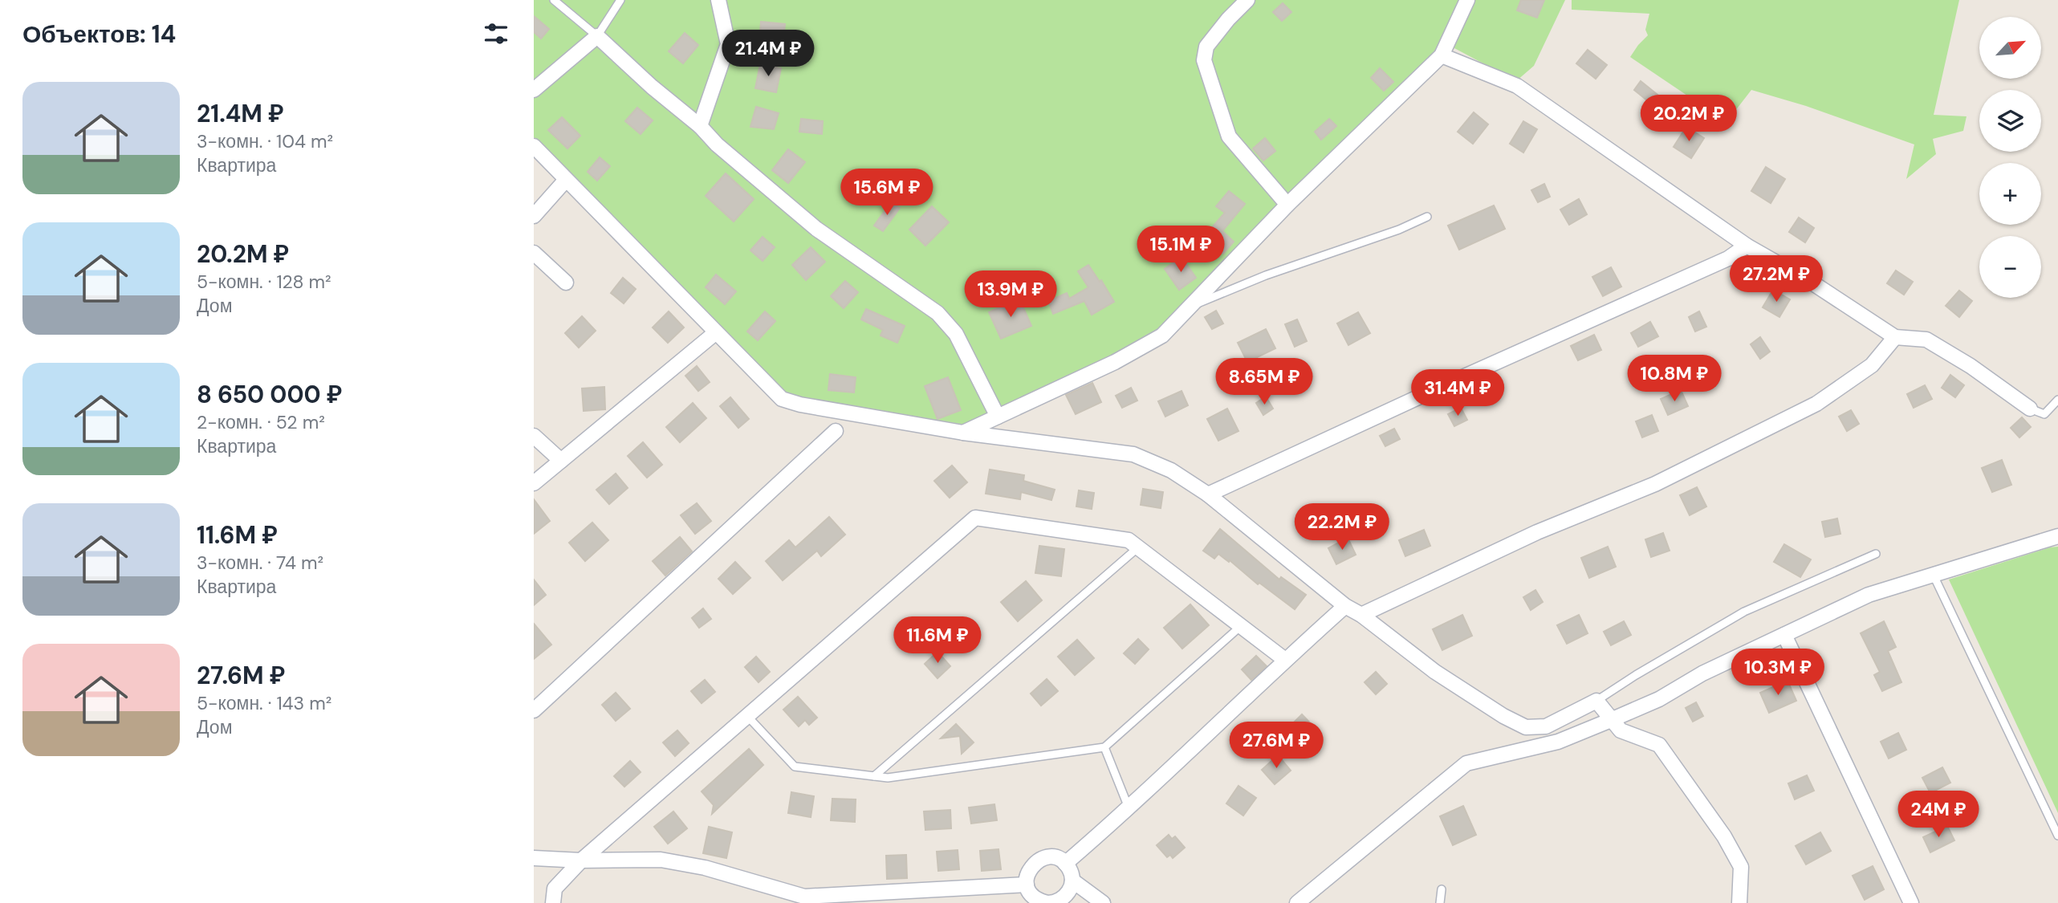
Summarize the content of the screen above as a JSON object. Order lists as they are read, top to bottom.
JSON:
{
  "north": "top right",
  "page": {
    "heading": "Объектов: 14",
    "map_buttons": ["+", "−"],
    "price": [
      "21.4M ₽",
      "20.2M ₽",
      "15.6M ₽",
      "15.1M ₽",
      "27.2M ₽",
      "13.9M ₽",
      "10.8M ₽",
      "8.65M ₽",
      "31.4M ₽",
      "22.2M ₽",
      "11.6M ₽",
      "10.3M ₽",
      "27.6M ₽",
      "24M ₽"
    ],
    "list": [
      {
        "name": "21.4M ₽",
        "note": "3-комн. · 104 m² · Квартира"
      },
      {
        "name": "20.2M ₽",
        "note": "5-комн. · 128 m² · Дом"
      },
      {
        "name": "8 650 000 ₽",
        "note": "2-комн. · 52 m² · Квартира"
      },
      {
        "name": "11.6M ₽",
        "note": "3-комн. · 74 m² · Квартира"
      },
      {
        "name": "27.6M ₽",
        "note": "5-комн. · 143 m² · Дом"
      }
    ]
  }
}
